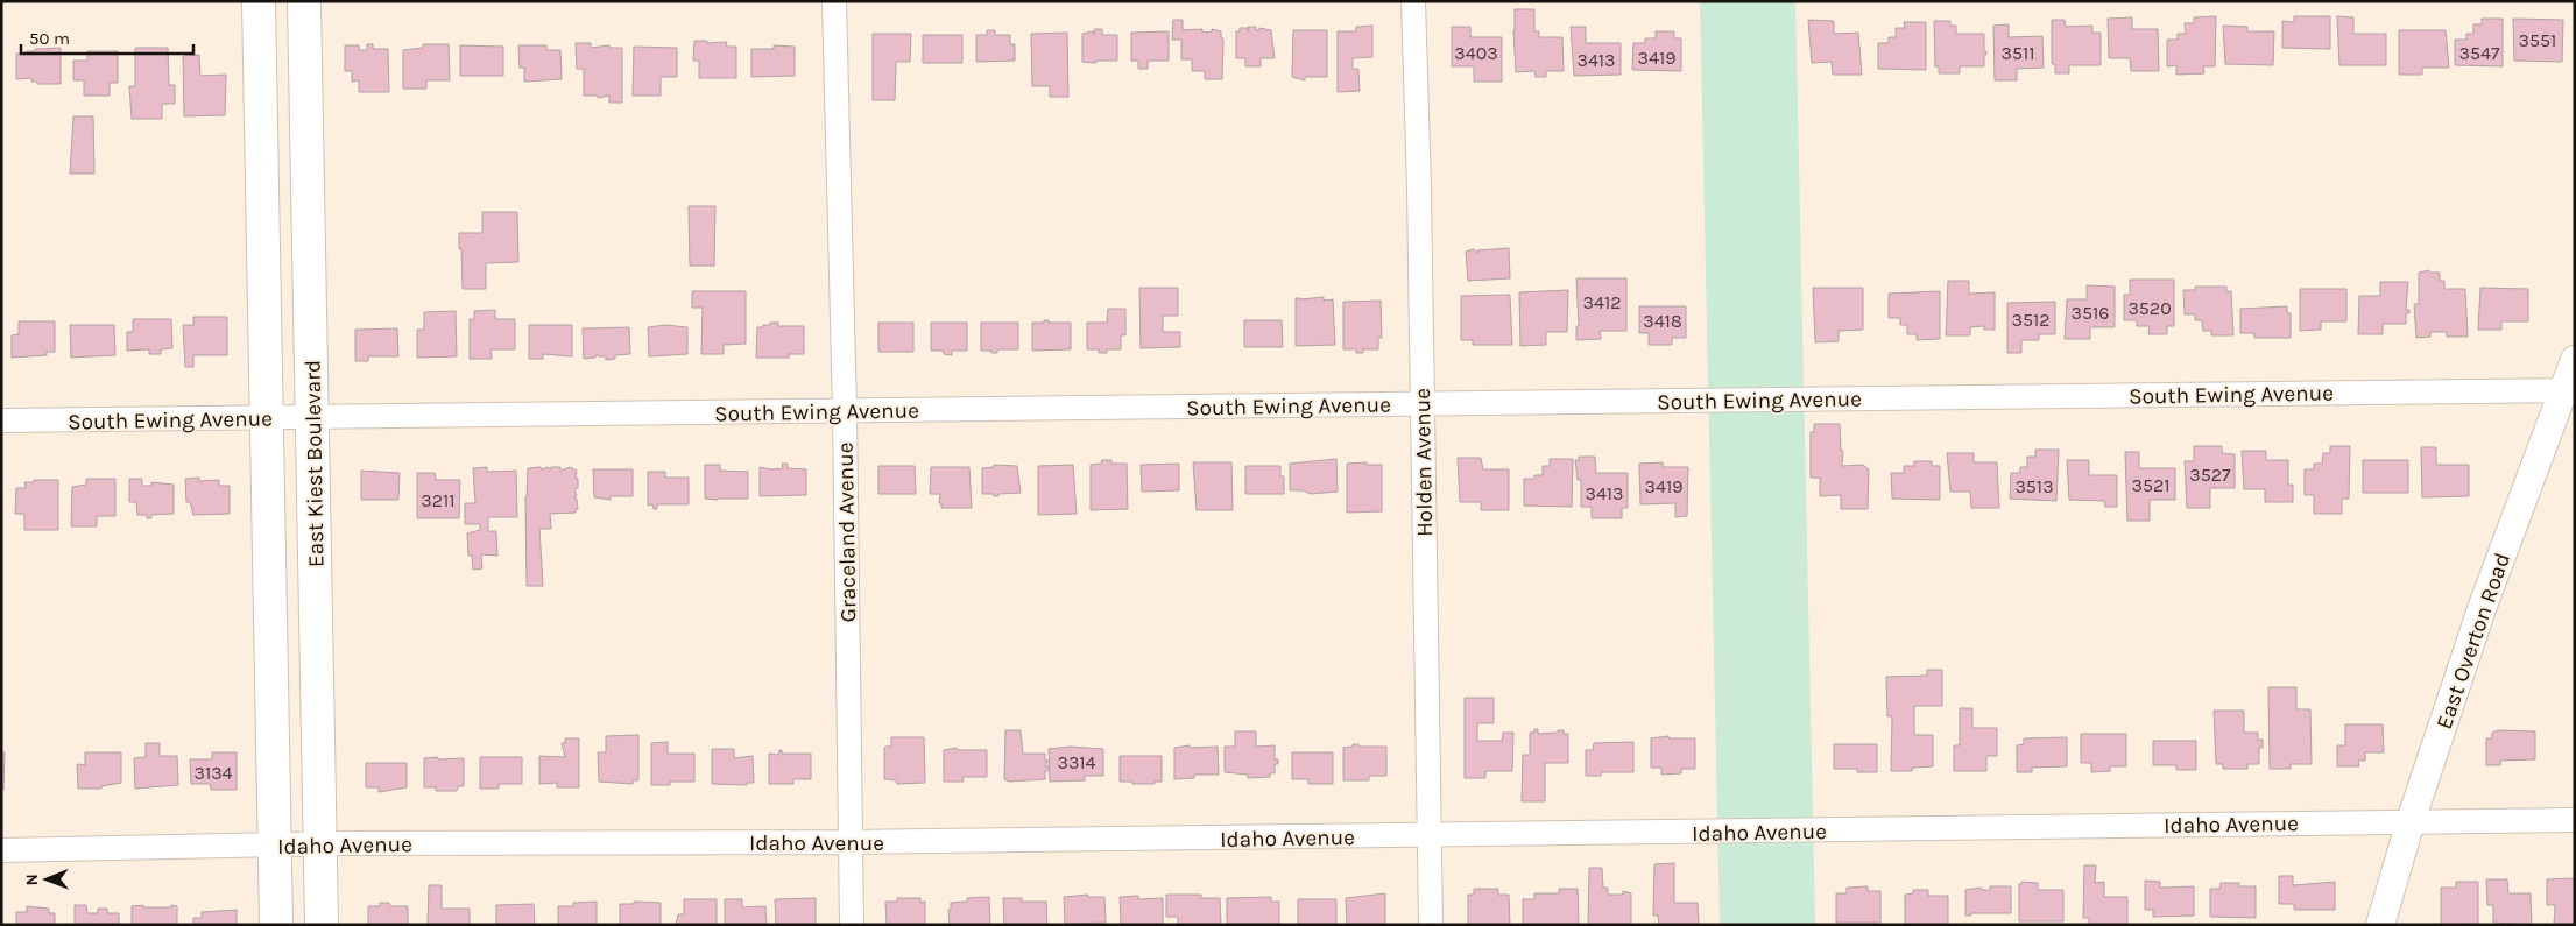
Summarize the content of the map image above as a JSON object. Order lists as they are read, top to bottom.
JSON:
{
  "streets": {
    "main road": ["East Kiest Boulevard"],
    "street": [
      "South Ewing Avenue",
      "Holden Avenue",
      "Graceland Avenue",
      "East Overton Road",
      "Idaho Avenue"
    ]
  },
  "crossings": [
    ["South Ewing Avenue", "Holden Avenue"],
    ["South Ewing Avenue", "East Kiest Boulevard"],
    ["South Ewing Avenue", "Graceland Avenue"],
    ["South Ewing Avenue", "East Overton Road"],
    ["Holden Avenue", "Idaho Avenue"],
    ["East Kiest Boulevard", "Idaho Avenue"],
    ["Graceland Avenue", "Idaho Avenue"],
    ["East Overton Road", "Idaho Avenue"]
  ],
  "house_numbers": [
    "3551",
    "3403",
    "3511",
    "3547",
    "3419",
    "3413",
    "3412",
    "3520",
    "3516",
    "3512",
    "3418",
    "3527",
    "3521",
    "3419",
    "3513",
    "3413",
    "3211",
    "3314",
    "3134"
  ],
  "scale_bar": "50 m",
  "north": "left"
}
